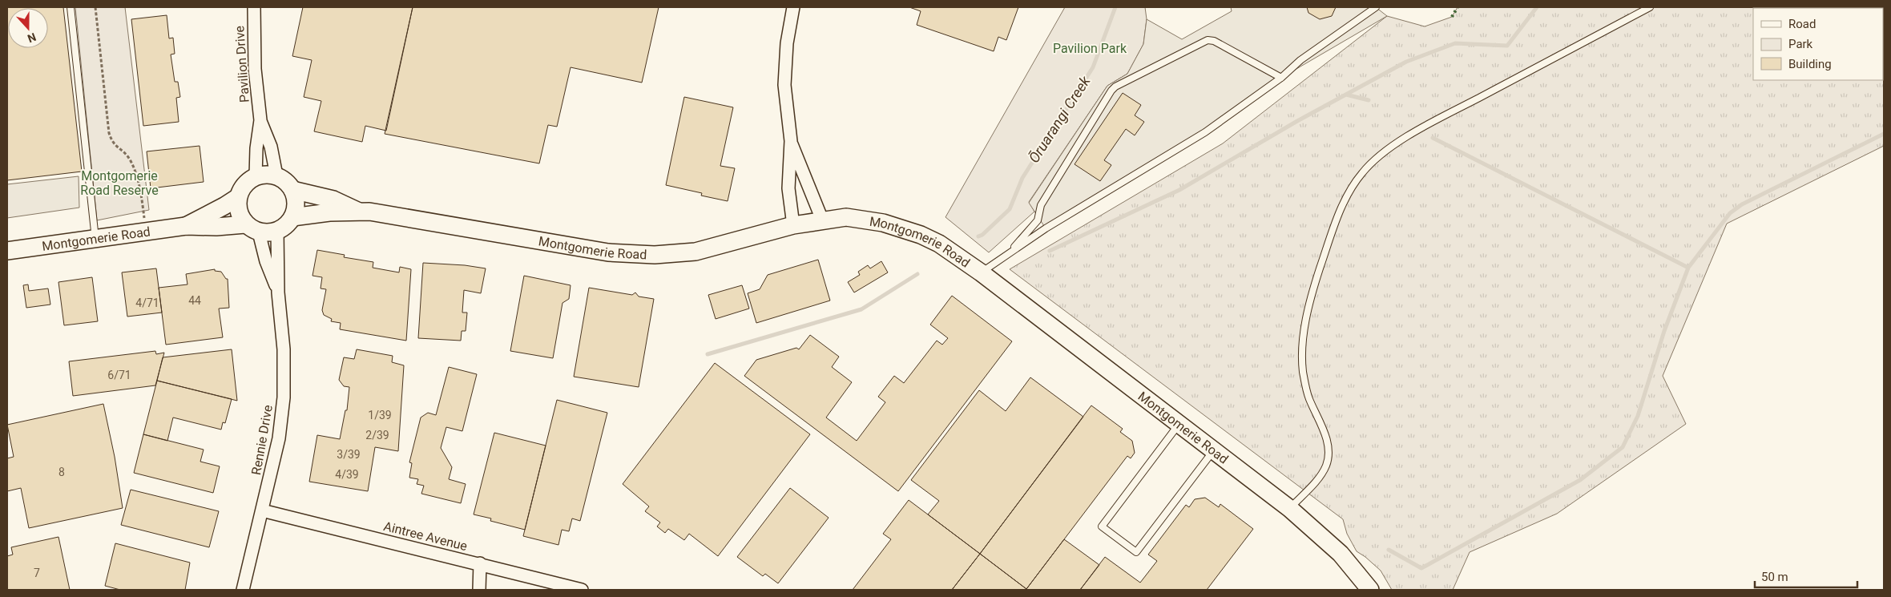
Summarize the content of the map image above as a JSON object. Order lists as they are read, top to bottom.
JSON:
{
  "streets": {
    "street": [
      "Pavilion Drive",
      "Montgomerie Road",
      "Rennie Drive",
      "Aintree Avenue"
    ]
  },
  "crossings": [
    ["Pavilion Drive", "Montgomerie Road"],
    ["Pavilion Drive", "Rennie Drive"],
    ["Montgomerie Road", "Rennie Drive"],
    ["Rennie Drive", "Aintree Avenue"]
  ],
  "water": ["Ōruarangi Creek"],
  "parks": ["Pavilion Park", "Montgomerie Road Reserve"],
  "house_numbers": [
    "44",
    "4/71",
    "6/71",
    "1/39",
    "2/39",
    "3/39",
    "8",
    "4/39",
    "7"
  ],
  "legend": ["Road", "Park", "Building"],
  "scale_bar": "50 m",
  "north": "bottom"
}
